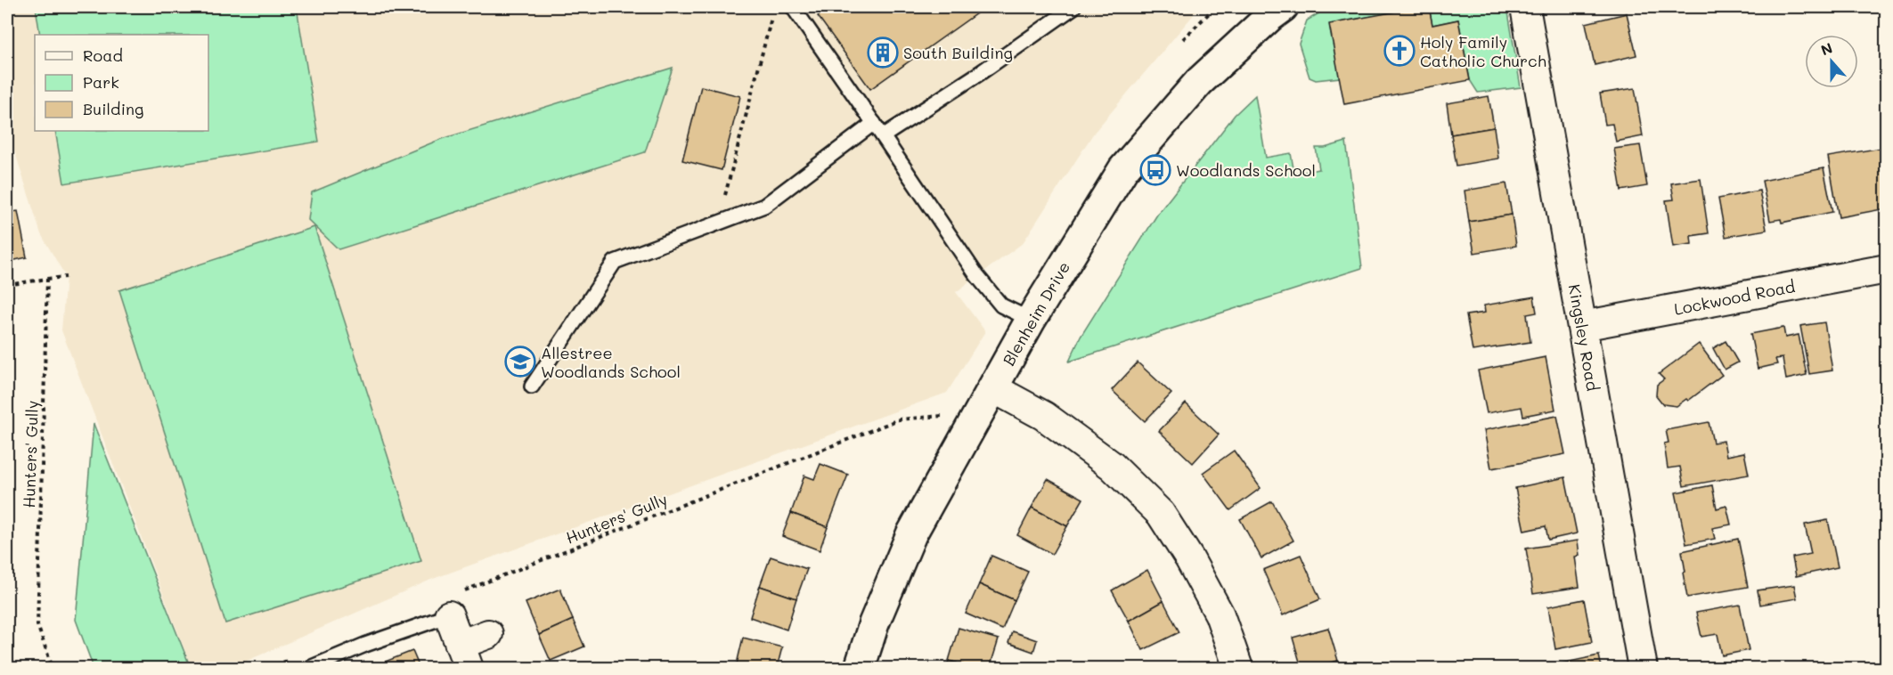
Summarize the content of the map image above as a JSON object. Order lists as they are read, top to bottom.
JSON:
{
  "streets": {
    "street": ["Lockwood Road", "Blenheim Drive", "Kingsley Road"],
    "path": ["Hunters' Gully"]
  },
  "crossings": [
    ["Lockwood Road", "Kingsley Road"],
    ["Blenheim Drive", "Hunters' Gully"]
  ],
  "places": {
    "church": ["Holy Family Catholic Church"],
    "building": ["South Building"],
    "bus stop": ["Woodlands School"],
    "school or university": ["Allestree Woodlands School"]
  },
  "legend": ["Road", "Park", "Building"],
  "north": "top"
}
